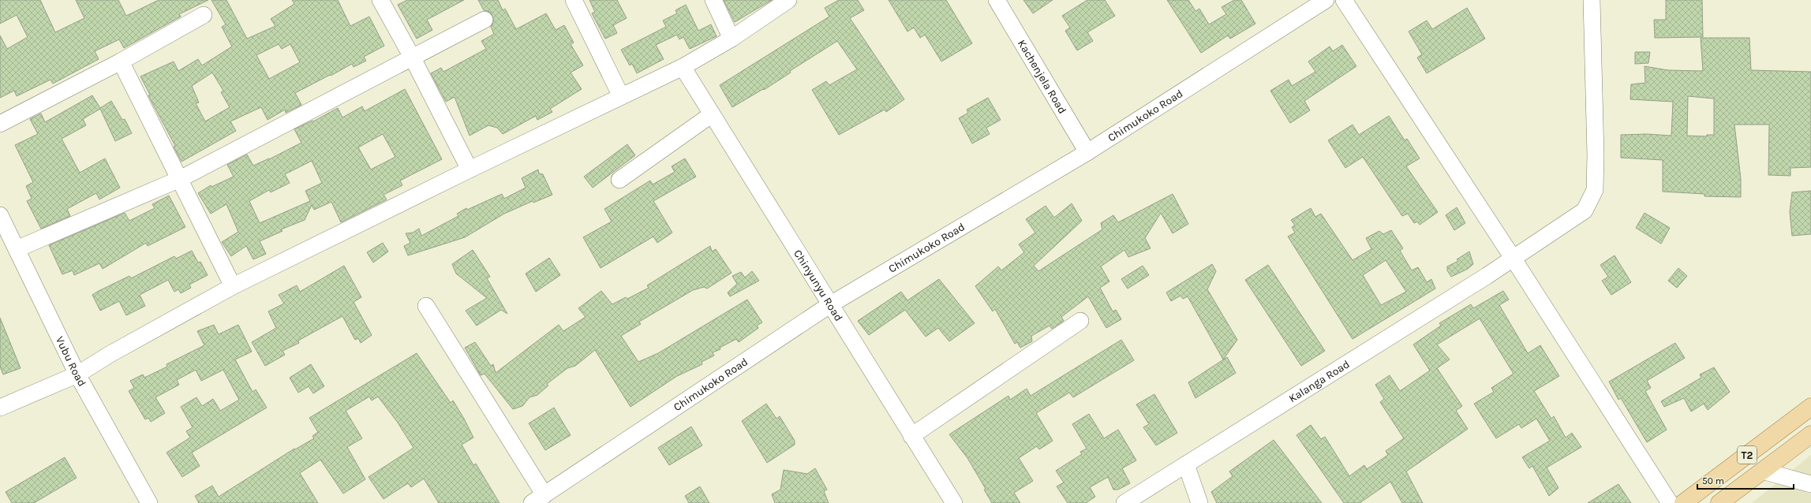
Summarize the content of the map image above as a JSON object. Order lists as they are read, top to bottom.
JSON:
{
  "streets": {
    "main road": ["T2"],
    "street": [
      "Kachenjela Road",
      "Chimukoko Road",
      "Chinyunyu Road",
      "Vubu Road",
      "Kalanga Road"
    ]
  },
  "crossings": [
    ["Kachenjela Road", "Chimukoko Road"],
    ["Chimukoko Road", "Chinyunyu Road"]
  ],
  "scale_bar": "50 m"
}
